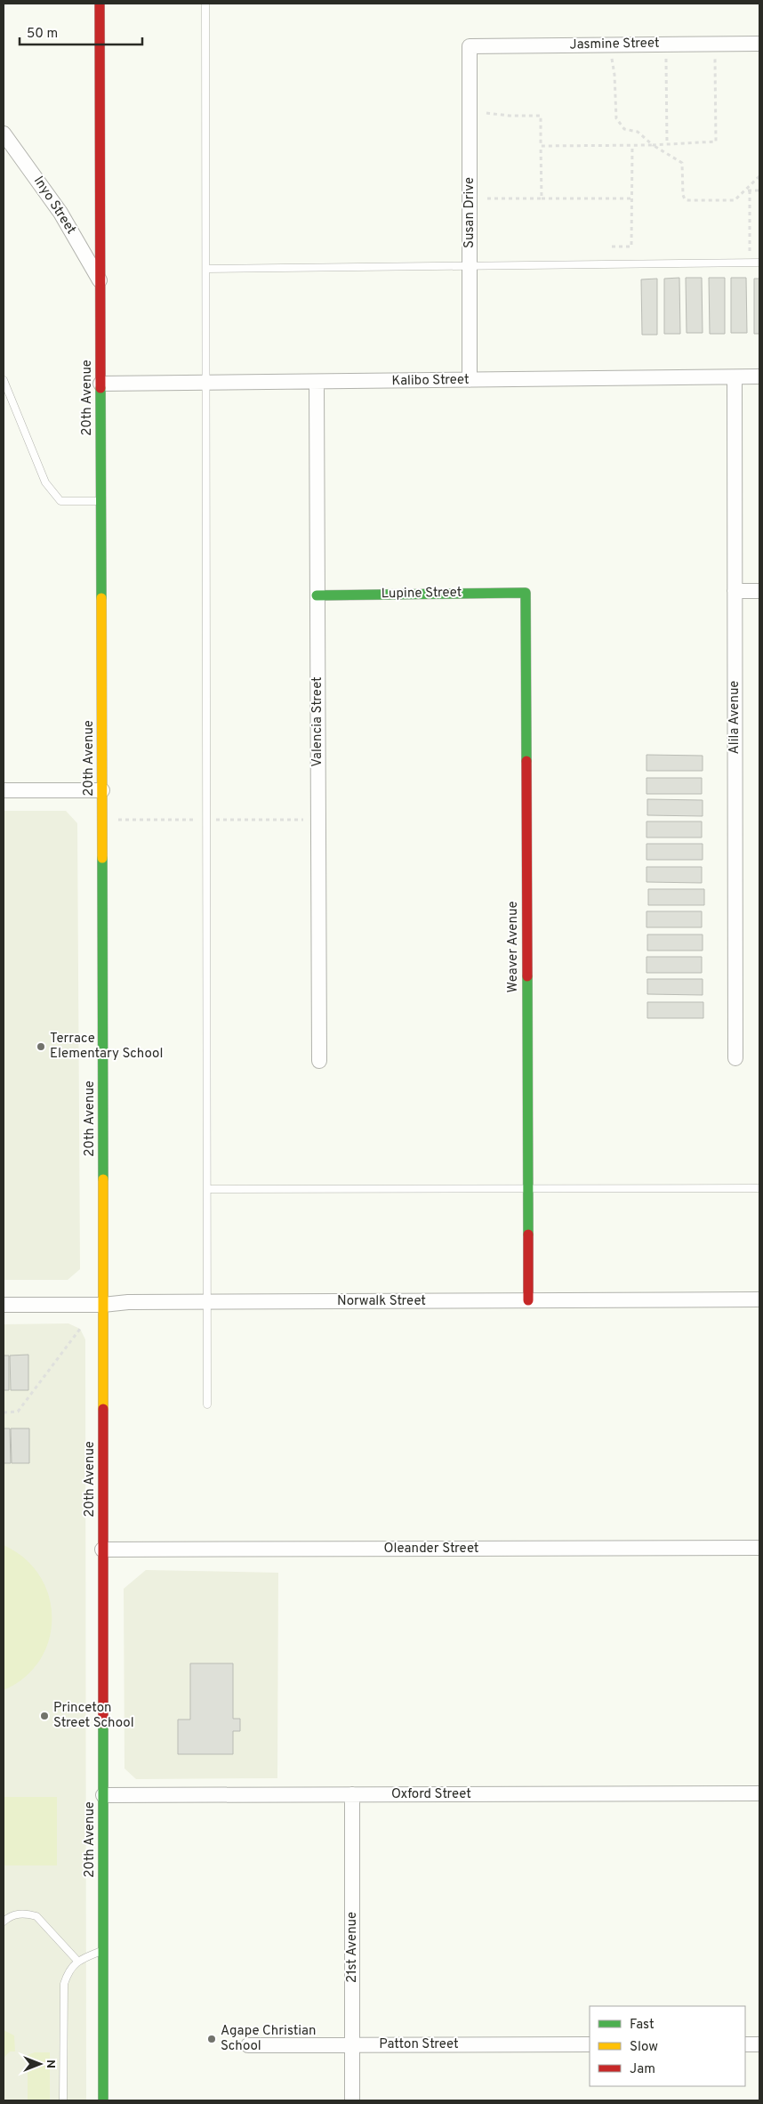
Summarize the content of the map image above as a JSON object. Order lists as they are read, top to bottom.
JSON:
{
  "streets": {
    "street": [
      "Jasmine Street",
      "Inyo Street",
      "Susan Drive",
      "Kalibo Street",
      "20th Avenue",
      "Lupine Street",
      "Alila Avenue",
      "Valencia Street",
      "Weaver Avenue",
      "Norwalk Street",
      "Oleander Street",
      "Oxford Street",
      "21st Avenue",
      "Patton Street"
    ]
  },
  "crossings": [
    ["Jasmine Street", "Susan Drive"],
    ["Inyo Street", "20th Avenue"],
    ["Susan Drive", "Kalibo Street"],
    ["Kalibo Street", "20th Avenue"],
    ["Kalibo Street", "Alila Avenue"],
    ["Kalibo Street", "Valencia Street"],
    ["20th Avenue", "Norwalk Street"],
    ["20th Avenue", "Oleander Street"],
    ["20th Avenue", "Oxford Street"],
    ["Lupine Street", "Valencia Street"],
    ["Lupine Street", "Weaver Avenue"],
    ["Weaver Avenue", "Norwalk Street"],
    ["Oxford Street", "21st Avenue"],
    ["21st Avenue", "Patton Street"]
  ],
  "places": ["Terrace Elementary School", "Princeton Street School", "Agape Christian School"],
  "legend": ["Fast", "Slow", "Jam"],
  "scale_bar": "50 m",
  "north": "right"
}
